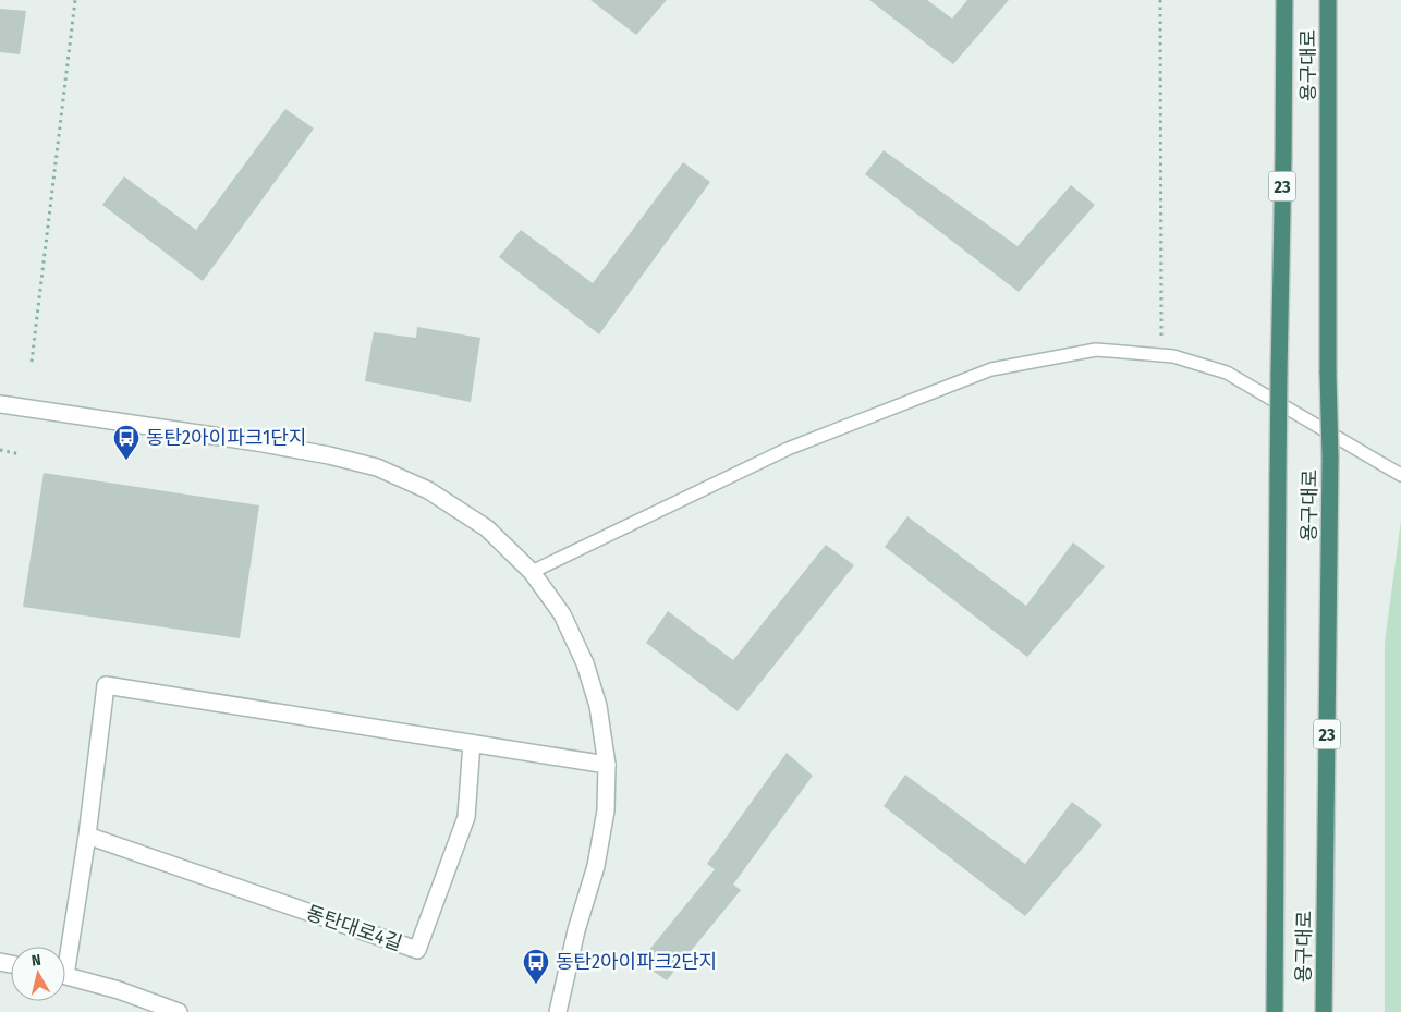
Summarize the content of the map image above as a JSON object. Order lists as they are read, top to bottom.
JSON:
{
  "streets": {
    "highway": ["용구대로", "23"],
    "street": ["동탄대로4길"]
  },
  "places": {
    "bus stop": ["동탄2아이파크1단지", "동탄2아이파크2단지"]
  },
  "north": "top"
}
